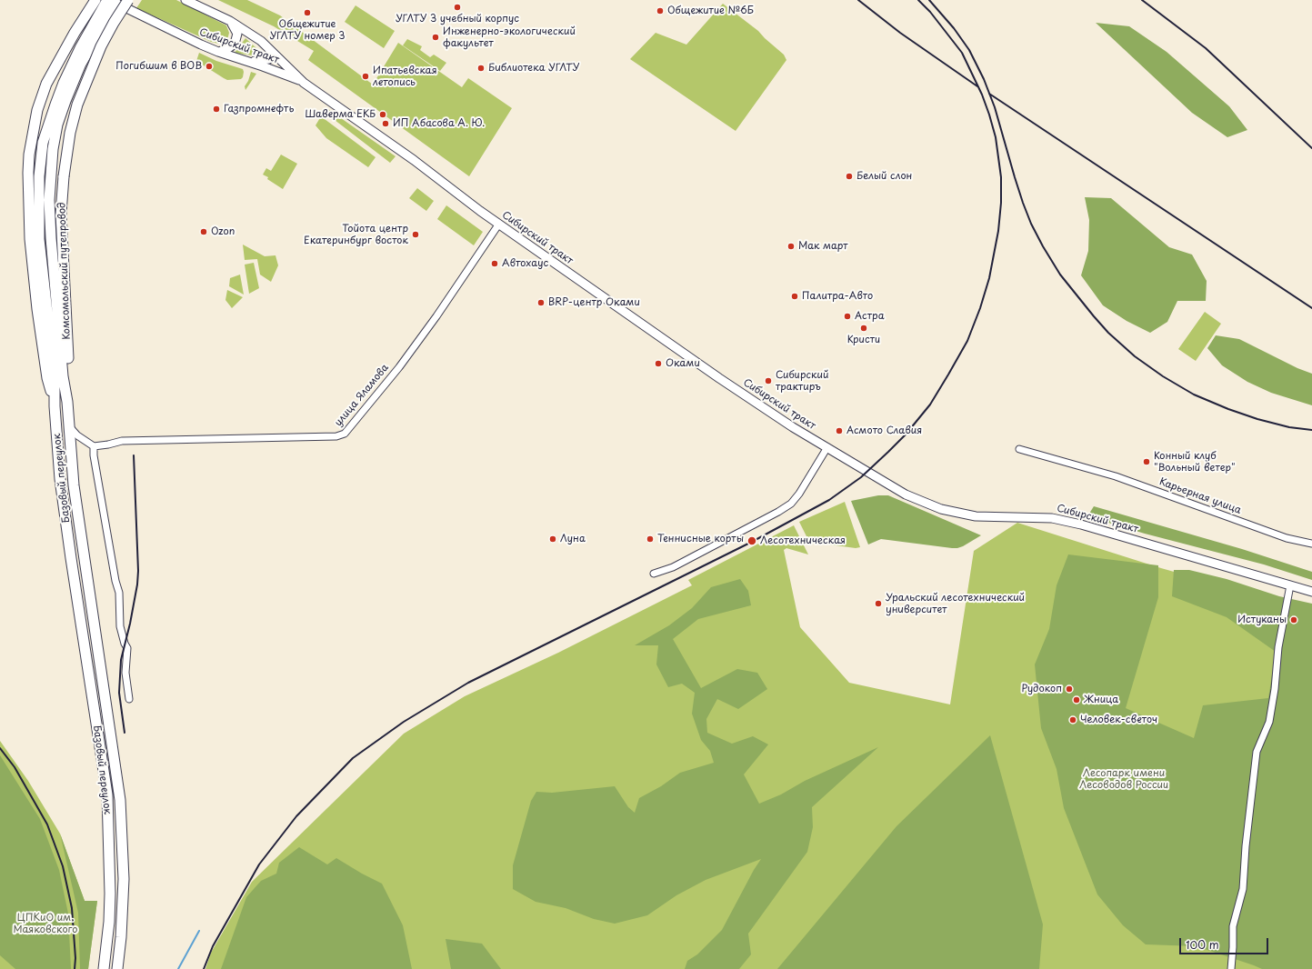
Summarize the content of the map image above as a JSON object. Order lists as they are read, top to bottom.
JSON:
{
  "streets": {
    "main road": ["Сибирский тракт", "Комсомольский путепровод", "Базовый переулок"],
    "street": ["улица Яламова", "Карьерная улица"]
  },
  "crossings": [
    ["Сибирский тракт", "улица Яламова"],
    ["Сибирский тракт", "Базовый переулок"],
    ["Комсомольский путепровод", "Базовый переулок"]
  ],
  "parks": ["Лесопарк имени Лесоводов России", "ЦПКиО им. Маяковского"],
  "places": [
    "УГЛТУ 3 учебный корпус",
    "Общежитие №6Б",
    "Общежитие УГЛТУ номер 3",
    "Инженерно-экологический факультет",
    "Погибшим в ВОВ",
    "Библиотека УГЛТУ",
    "Ипатьевская летопись",
    "Газпромнефть",
    "Шаверма ЕКБ",
    "ИП Абасова А. Ю.",
    "Белый слон",
    "Ozon",
    "Тойота центр Екатеринбург восток",
    "Мак март",
    "Автохаус",
    "Палитра-Авто",
    "BRP-центр Оками",
    "Астра",
    "Кристи",
    "Оками",
    "Сибирский трактиръ",
    "Асмото Славия",
    "Конный клуб \"Вольный ветер\"",
    "Луна",
    "Теннисные корты",
    "Лесотехническая",
    "Уральский лесотехнический университет",
    "Истуканы",
    "Рудокоп",
    "Жница",
    "Человек-светоч"
  ],
  "scale_bar": "100 m"
}
